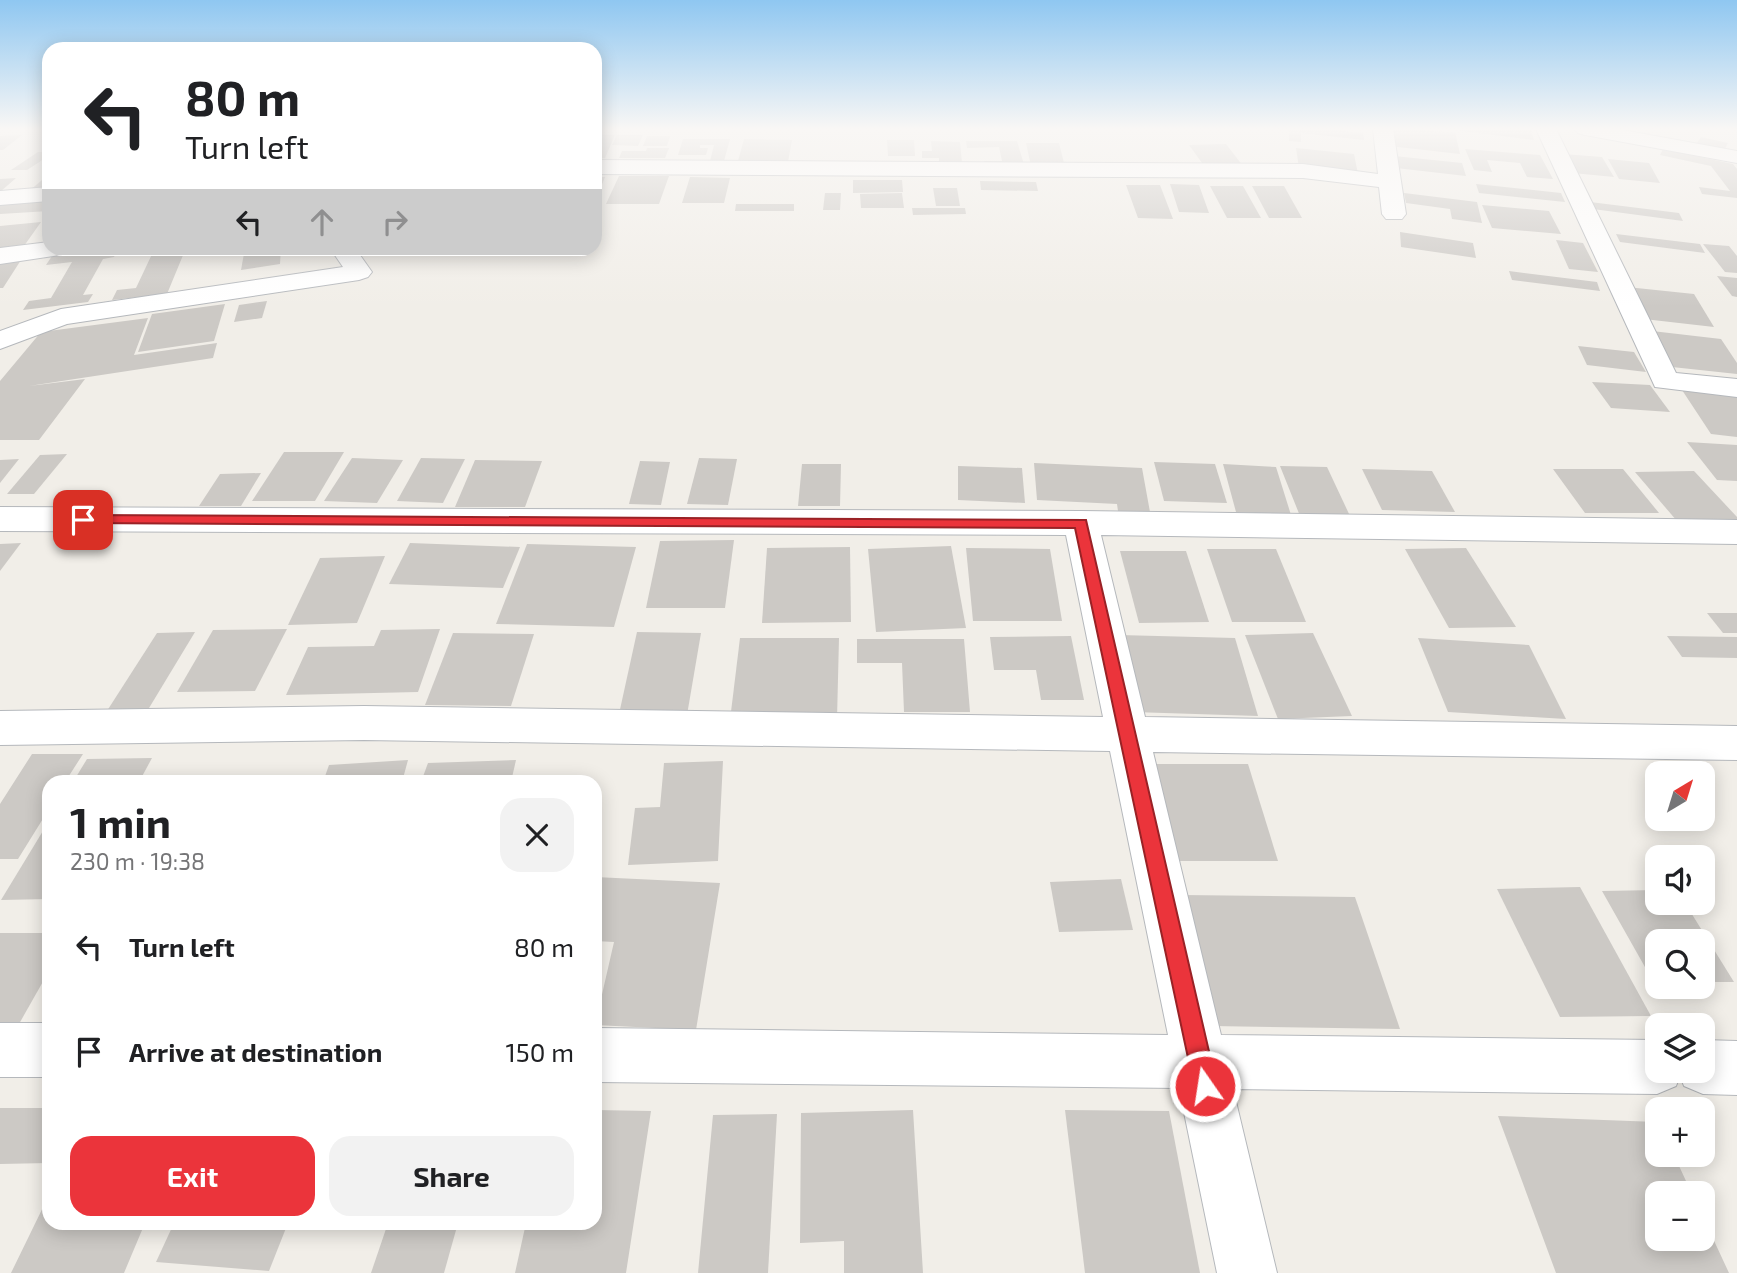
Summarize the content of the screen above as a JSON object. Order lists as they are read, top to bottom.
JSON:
{
  "north": "top right",
  "page": {
    "turn": ["80 m", "Turn left"],
    "map_buttons": ["+", "−"],
    "heading": ["1 min", "230 m · 19:38"],
    "list": [
      {
        "name": "Turn left",
        "value": "80 m"
      },
      {
        "name": "Arrive at destination",
        "value": "150 m"
      }
    ],
    "buttons": ["Exit", "Share"]
  }
}
